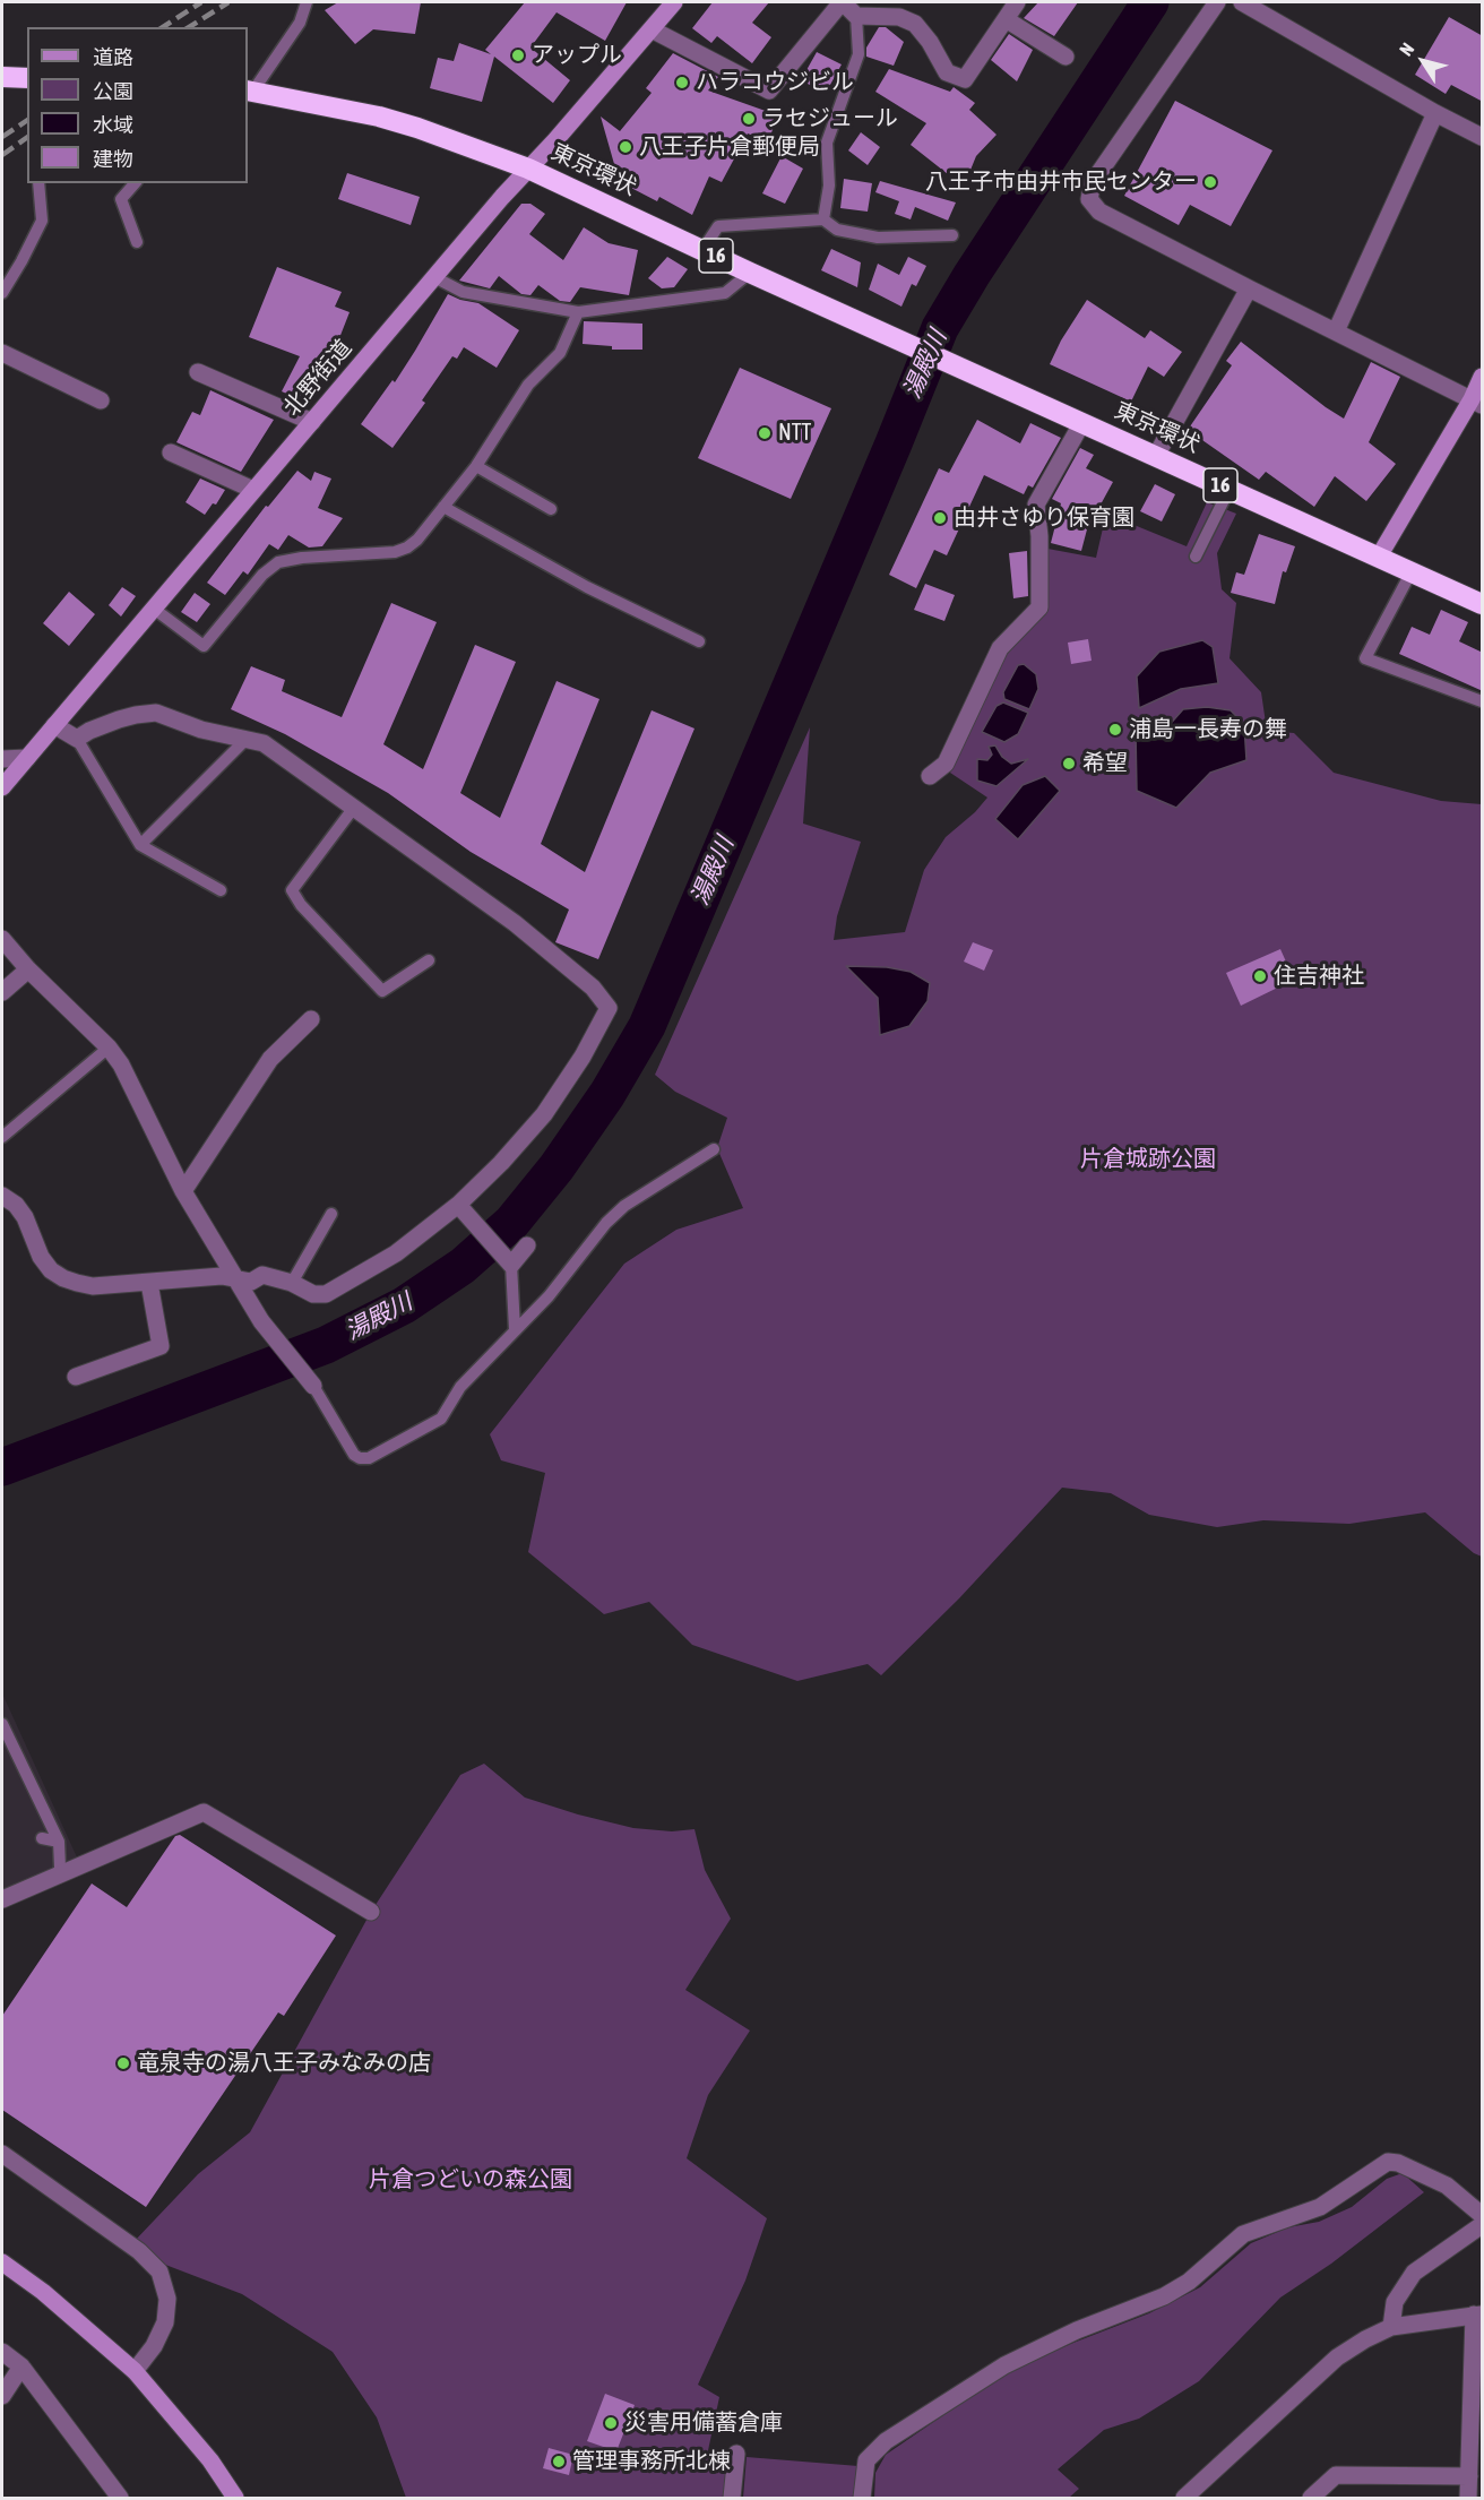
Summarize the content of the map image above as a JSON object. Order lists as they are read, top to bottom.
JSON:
{
  "streets": {
    "highway": ["東京環状", "16"],
    "main road": ["北野街道"]
  },
  "crossings": [
    ["東京環状", "北野街道"]
  ],
  "water": ["湯殿川"],
  "parks": ["片倉城跡公園", "片倉つどいの森公園"],
  "places": [
    "アップル",
    "ハラコウジビル",
    "ラセジュール",
    "八王子片倉郵便局",
    "八王子市由井市民センター",
    "NTT",
    "由井さゆり保育園",
    "浦島一長寿の舞",
    "希望",
    "住吉神社",
    "竜泉寺の湯八王子みなみの店",
    "災害用備蓄倉庫",
    "管理事務所北棟"
  ],
  "legend": [
    "道路",
    "公園",
    "水域",
    "建物"
  ],
  "north": "top left"
}
